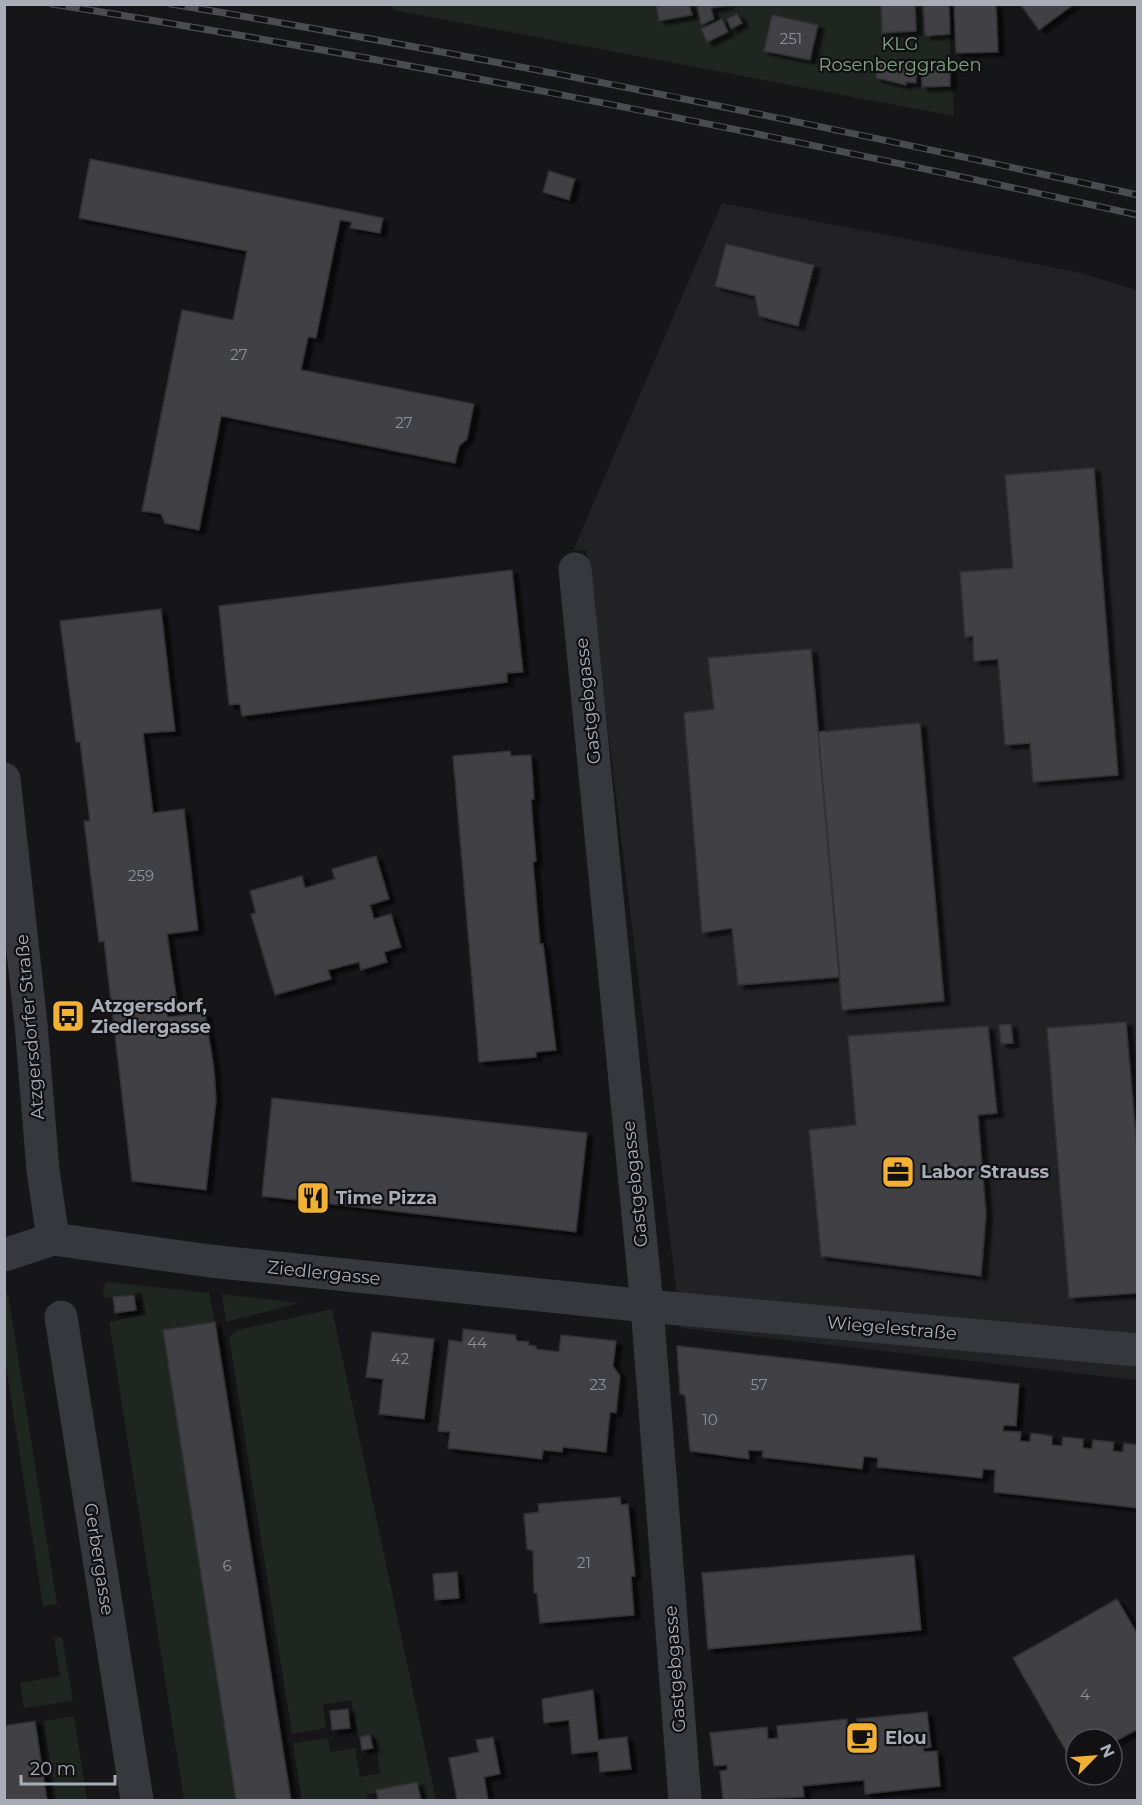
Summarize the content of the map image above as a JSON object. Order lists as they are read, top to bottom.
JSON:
{
  "streets": {
    "street": [
      "Gastgebgasse",
      "Atzgersdorfer Straße",
      "Ziedlergasse",
      "Wiegelestraße",
      "Gerbergasse"
    ]
  },
  "crossings": [
    ["Gastgebgasse", "Ziedlergasse"],
    ["Gastgebgasse", "Wiegelestraße"],
    ["Atzgersdorfer Straße", "Ziedlergasse"],
    ["Ziedlergasse", "Wiegelestraße"]
  ],
  "parks": ["KLG Rosenberggraben"],
  "places": {
    "bus stop": ["Atzgersdorf, Ziedlergasse"],
    "office": ["Labor Strauss"],
    "restaurant": ["Time Pizza"],
    "cafe": ["Elou"]
  },
  "house_numbers": [
    "251",
    "27",
    "27",
    "259",
    "44",
    "42",
    "23",
    "57",
    "10",
    "21",
    "6",
    "4"
  ],
  "scale_bar": "20 m",
  "north": "top right"
}
